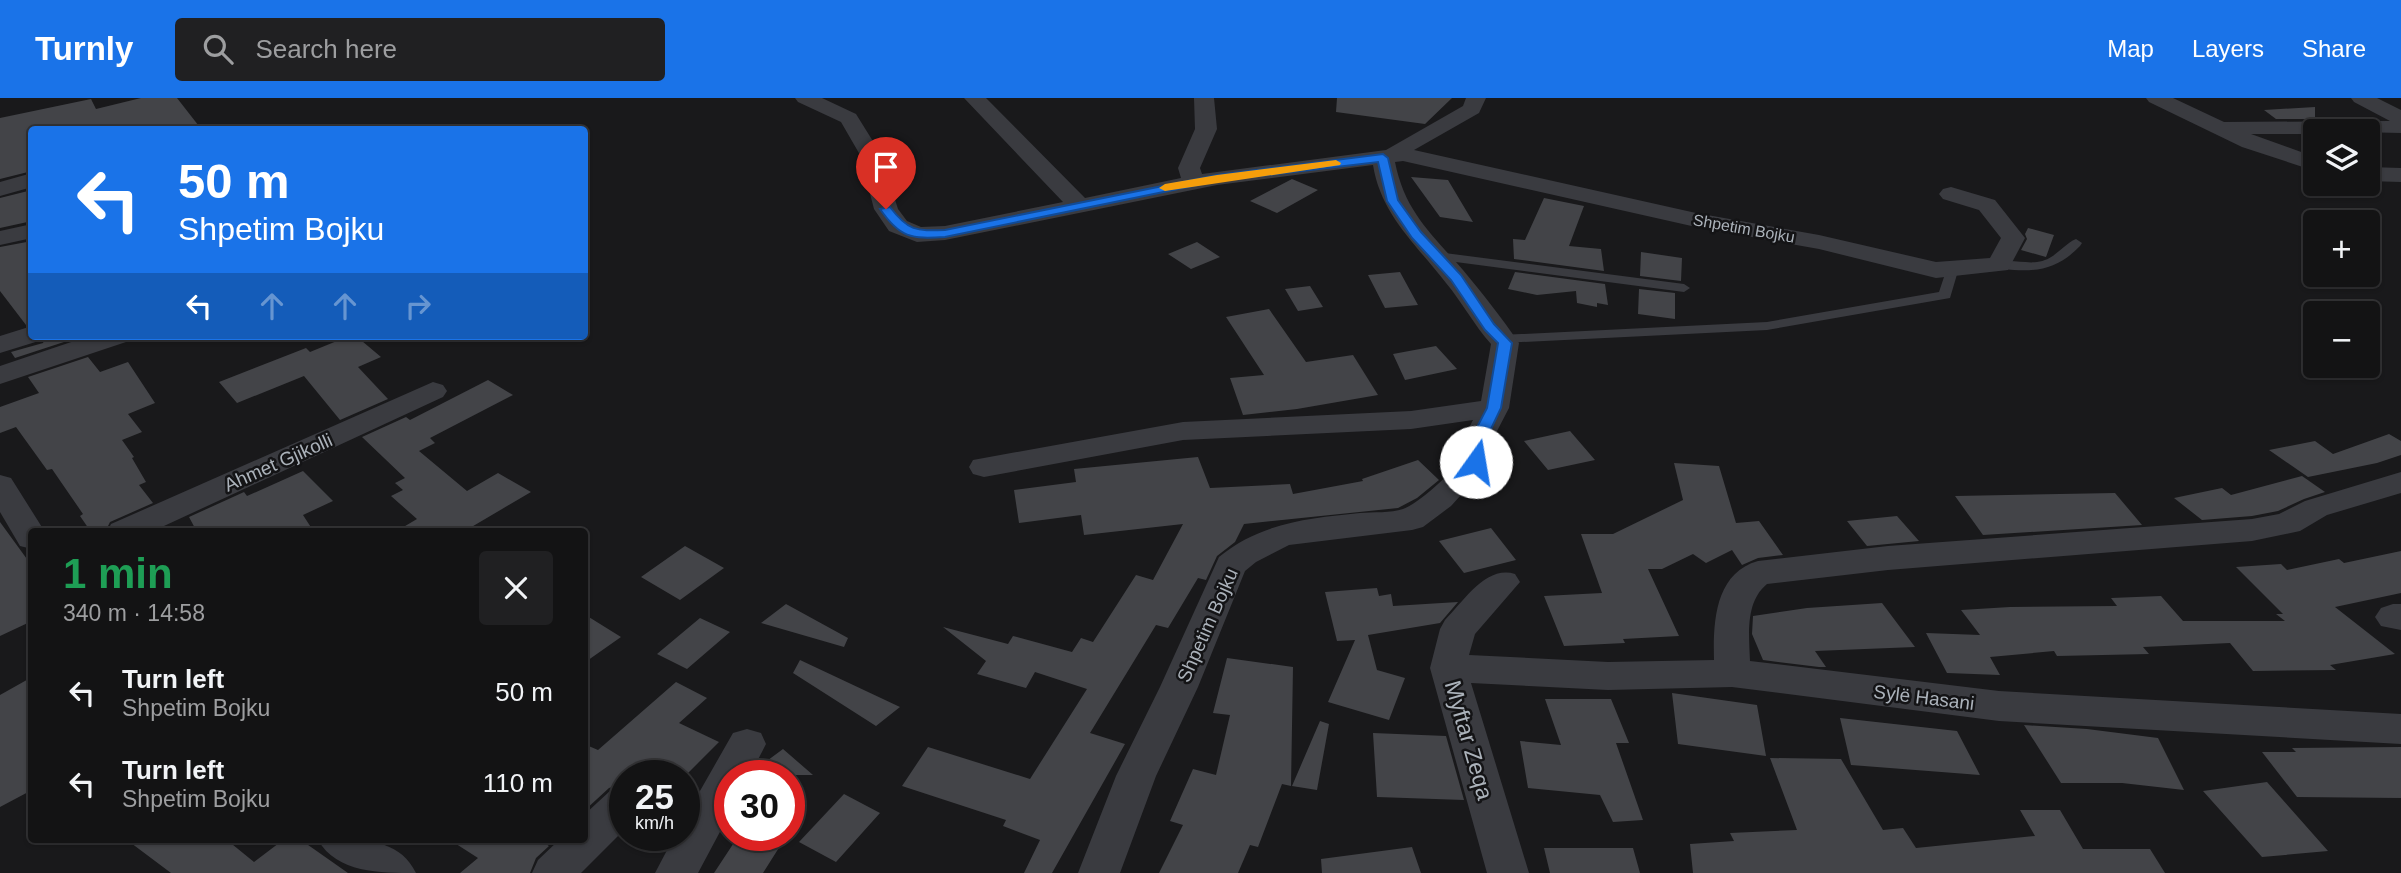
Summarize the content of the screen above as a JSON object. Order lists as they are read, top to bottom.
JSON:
{
  "streets": {
    "street": [
      "Shpetim Bojku",
      "Ahmet Gjikolli",
      "Sylë Hasani",
      "Myftar Zeqa"
    ]
  },
  "crossings": [
    ["Sylë Hasani", "Myftar Zeqa"]
  ],
  "page": {
    "header": "Turnly",
    "search": "Search here",
    "nav": ["Map", "Layers", "Share"],
    "map_buttons": ["+", "−"],
    "turn": ["50 m", "Shpetim Bojku"],
    "heading": ["1 min", "340 m · 14:58"],
    "list": [
      {
        "name": "Turn left",
        "note": "Shpetim Bojku",
        "value": "50 m"
      },
      {
        "name": "Turn left",
        "note": "Shpetim Bojku",
        "value": "110 m"
      }
    ],
    "speed": "25 km/h",
    "limit": "30"
  }
}
